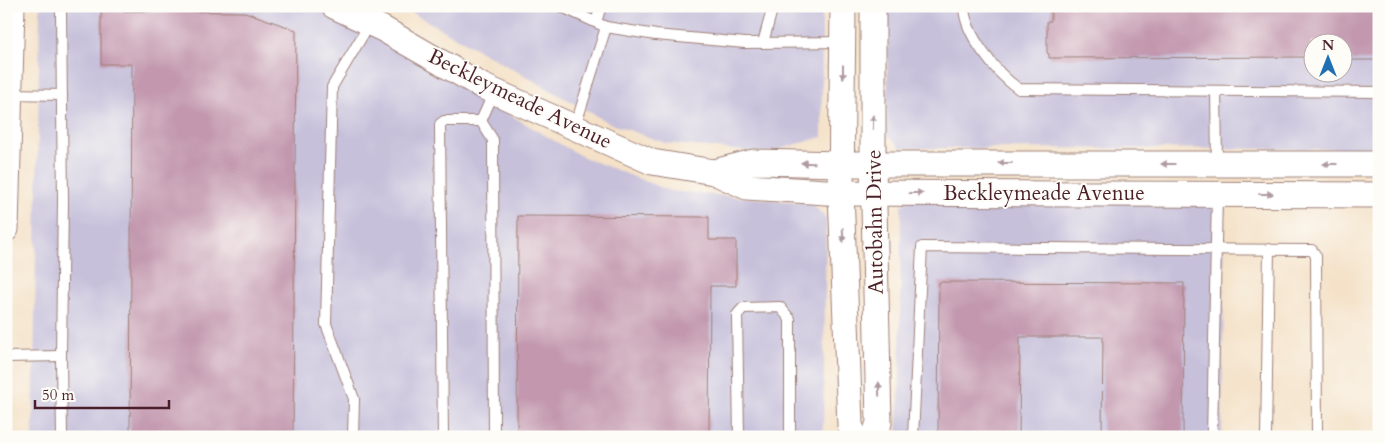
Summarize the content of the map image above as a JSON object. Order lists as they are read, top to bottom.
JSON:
{
  "streets": {
    "street": ["Beckleymeade Avenue", "Autobahn Drive"]
  },
  "crossings": [
    ["Beckleymeade Avenue", "Autobahn Drive"]
  ],
  "scale_bar": "50 m",
  "north": "top"
}
